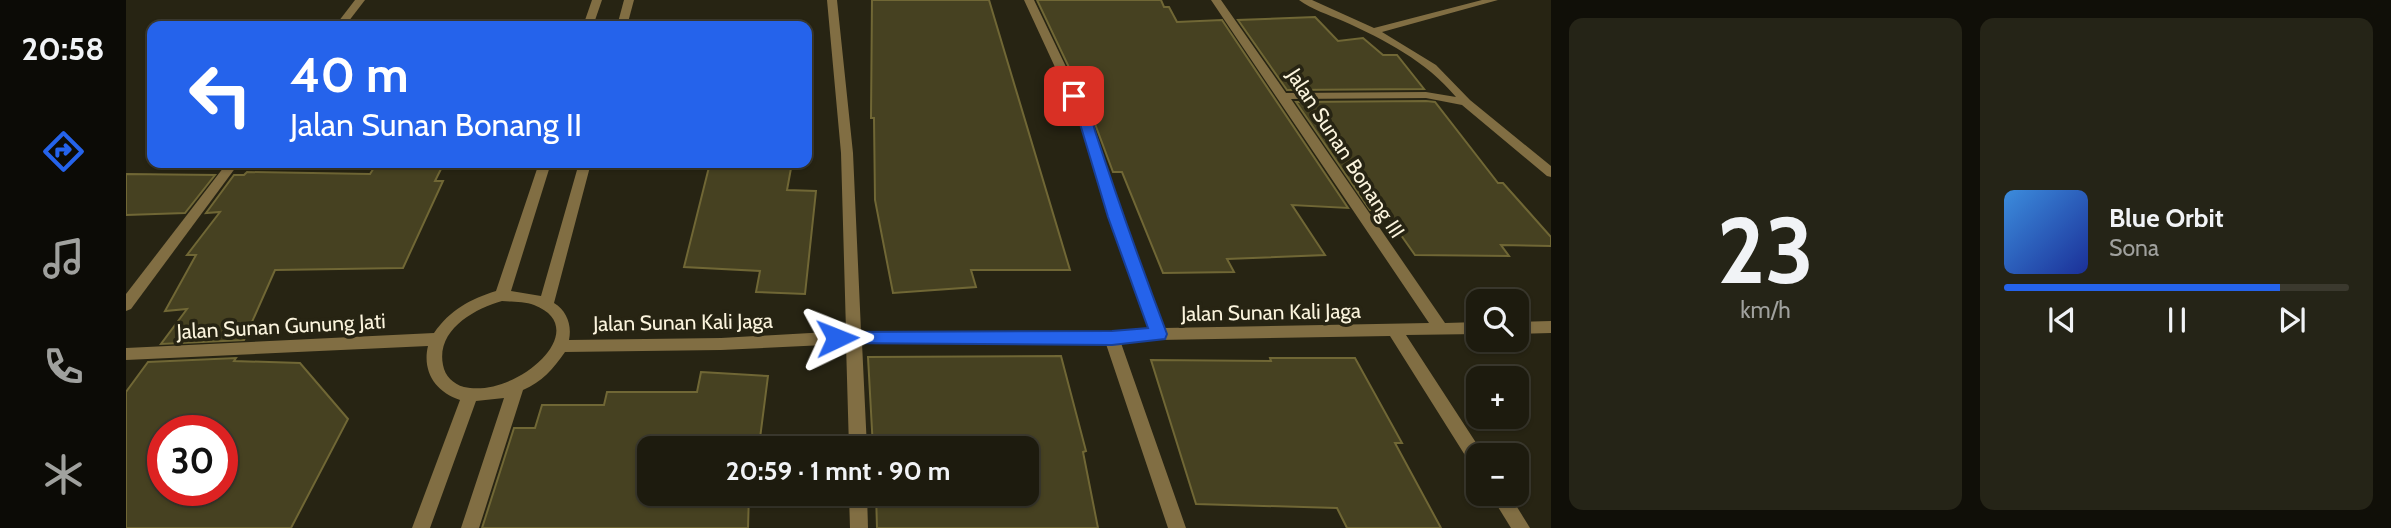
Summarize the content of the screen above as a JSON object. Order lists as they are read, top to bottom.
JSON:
{
  "streets": {
    "street": ["Jalan Sunan Bonang III", "Jalan Sunan Kali Jaga", "Jalan Sunan Gunung Jati"]
  },
  "crossings": [
    ["Jalan Sunan Bonang III", "Jalan Sunan Kali Jaga"],
    ["Jalan Sunan Kali Jaga", "Jalan Sunan Gunung Jati"]
  ],
  "page": {
    "tabs": "20:58",
    "tile": ["23", "km/h"],
    "turn": ["40 m", "Jalan Sunan Bonang II"],
    "song": ["Blue Orbit", "Sona"],
    "map_buttons": ["+", "−"],
    "limit": "30",
    "trip": "20:59 · 1 mnt · 90 m"
  }
}
